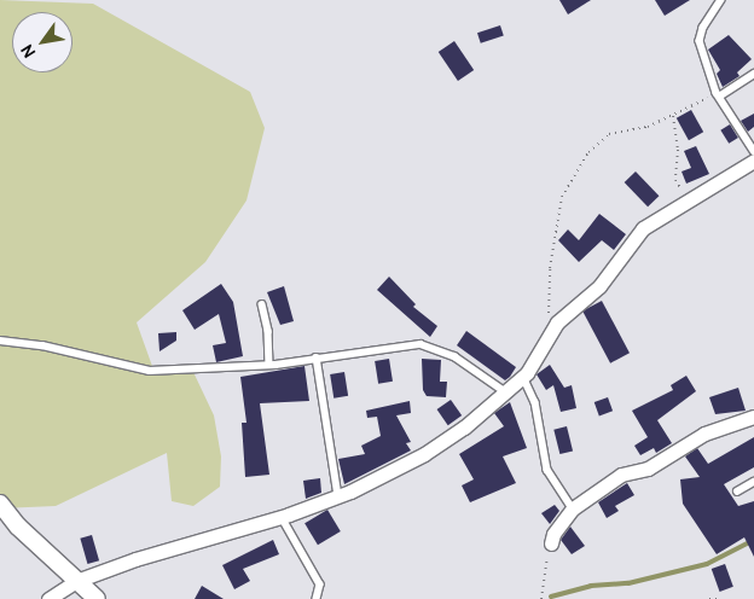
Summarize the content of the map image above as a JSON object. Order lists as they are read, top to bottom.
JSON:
{
  "north": "bottom left"
}
